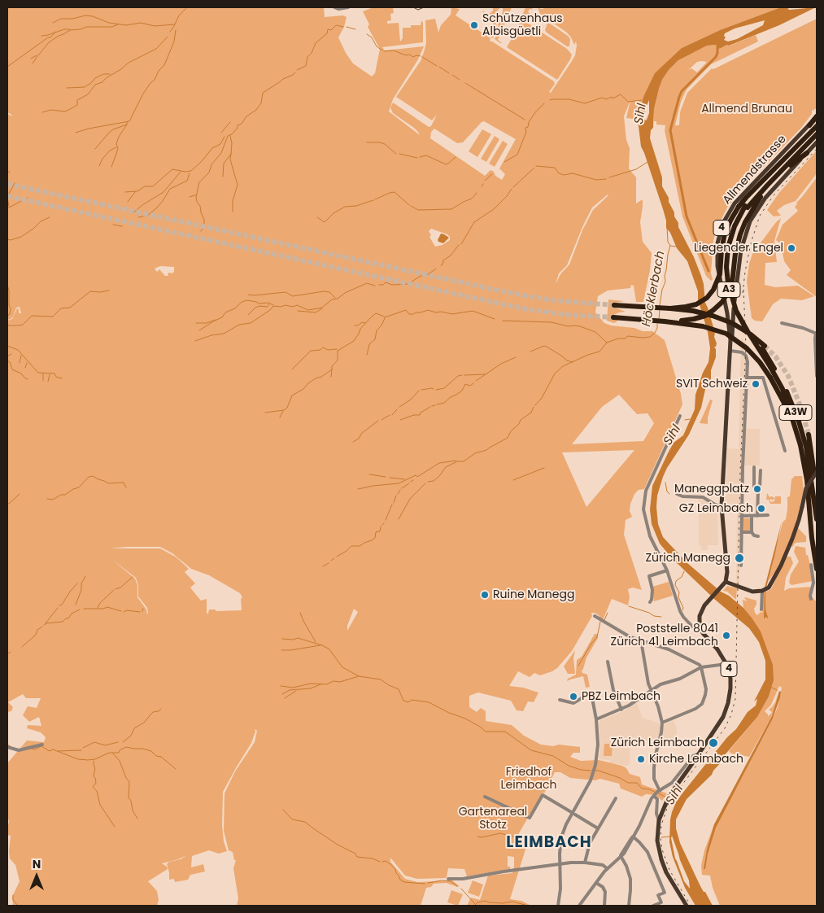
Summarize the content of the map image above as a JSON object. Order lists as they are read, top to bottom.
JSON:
{
  "streets": {
    "highway": ["A3", "A3W"],
    "main road": ["Allmendstrasse", "4"]
  },
  "districts": ["LEIMBACH"],
  "water": ["Sihl", "Höcklerbach"],
  "parks": ["Allmend Brunau", "Friedhof Leimbach", "Gartenareal Stotz"],
  "places": [
    "Schützenhaus Albisgüetli",
    "Liegender Engel",
    "SVIT Schweiz",
    "Maneggplatz",
    "GZ Leimbach",
    "Zürich Manegg",
    "Ruine Manegg",
    "Poststelle 8041 Zürich 41 Leimbach",
    "PBZ Leimbach",
    "Zürich Leimbach",
    "Kirche Leimbach"
  ],
  "north": "top"
}
